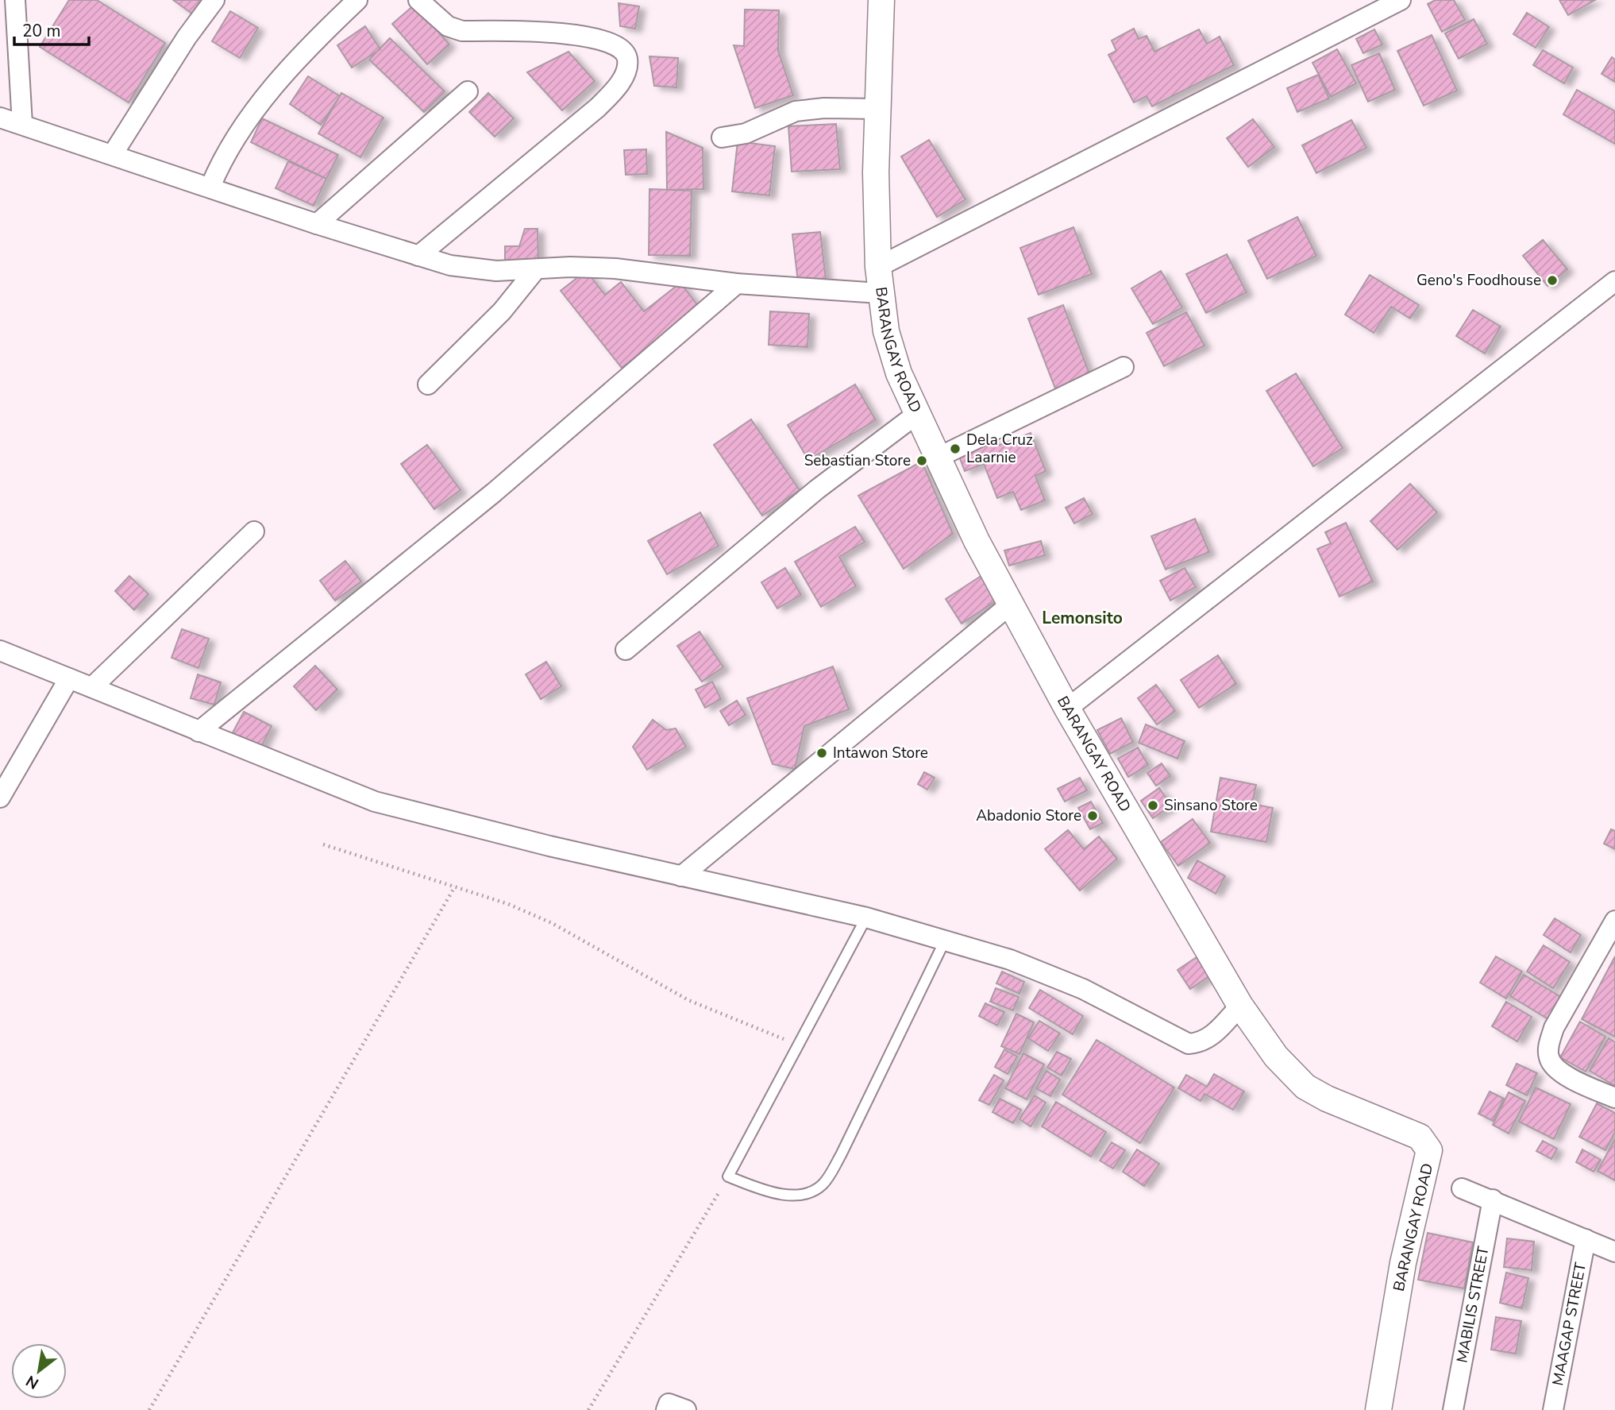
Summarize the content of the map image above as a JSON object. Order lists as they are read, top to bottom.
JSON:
{
  "streets": {
    "street": ["BARANGAY ROAD", "MABILIS STREET", "MAAGAP STREET"]
  },
  "districts": ["Lemonsito"],
  "places": [
    "Geno's Foodhouse",
    "Dela Cruz Laarnie",
    "Sebastian Store",
    "Intawon Store",
    "Sinsano Store",
    "Abadonio Store"
  ],
  "scale_bar": "20 m",
  "north": "bottom left"
}
